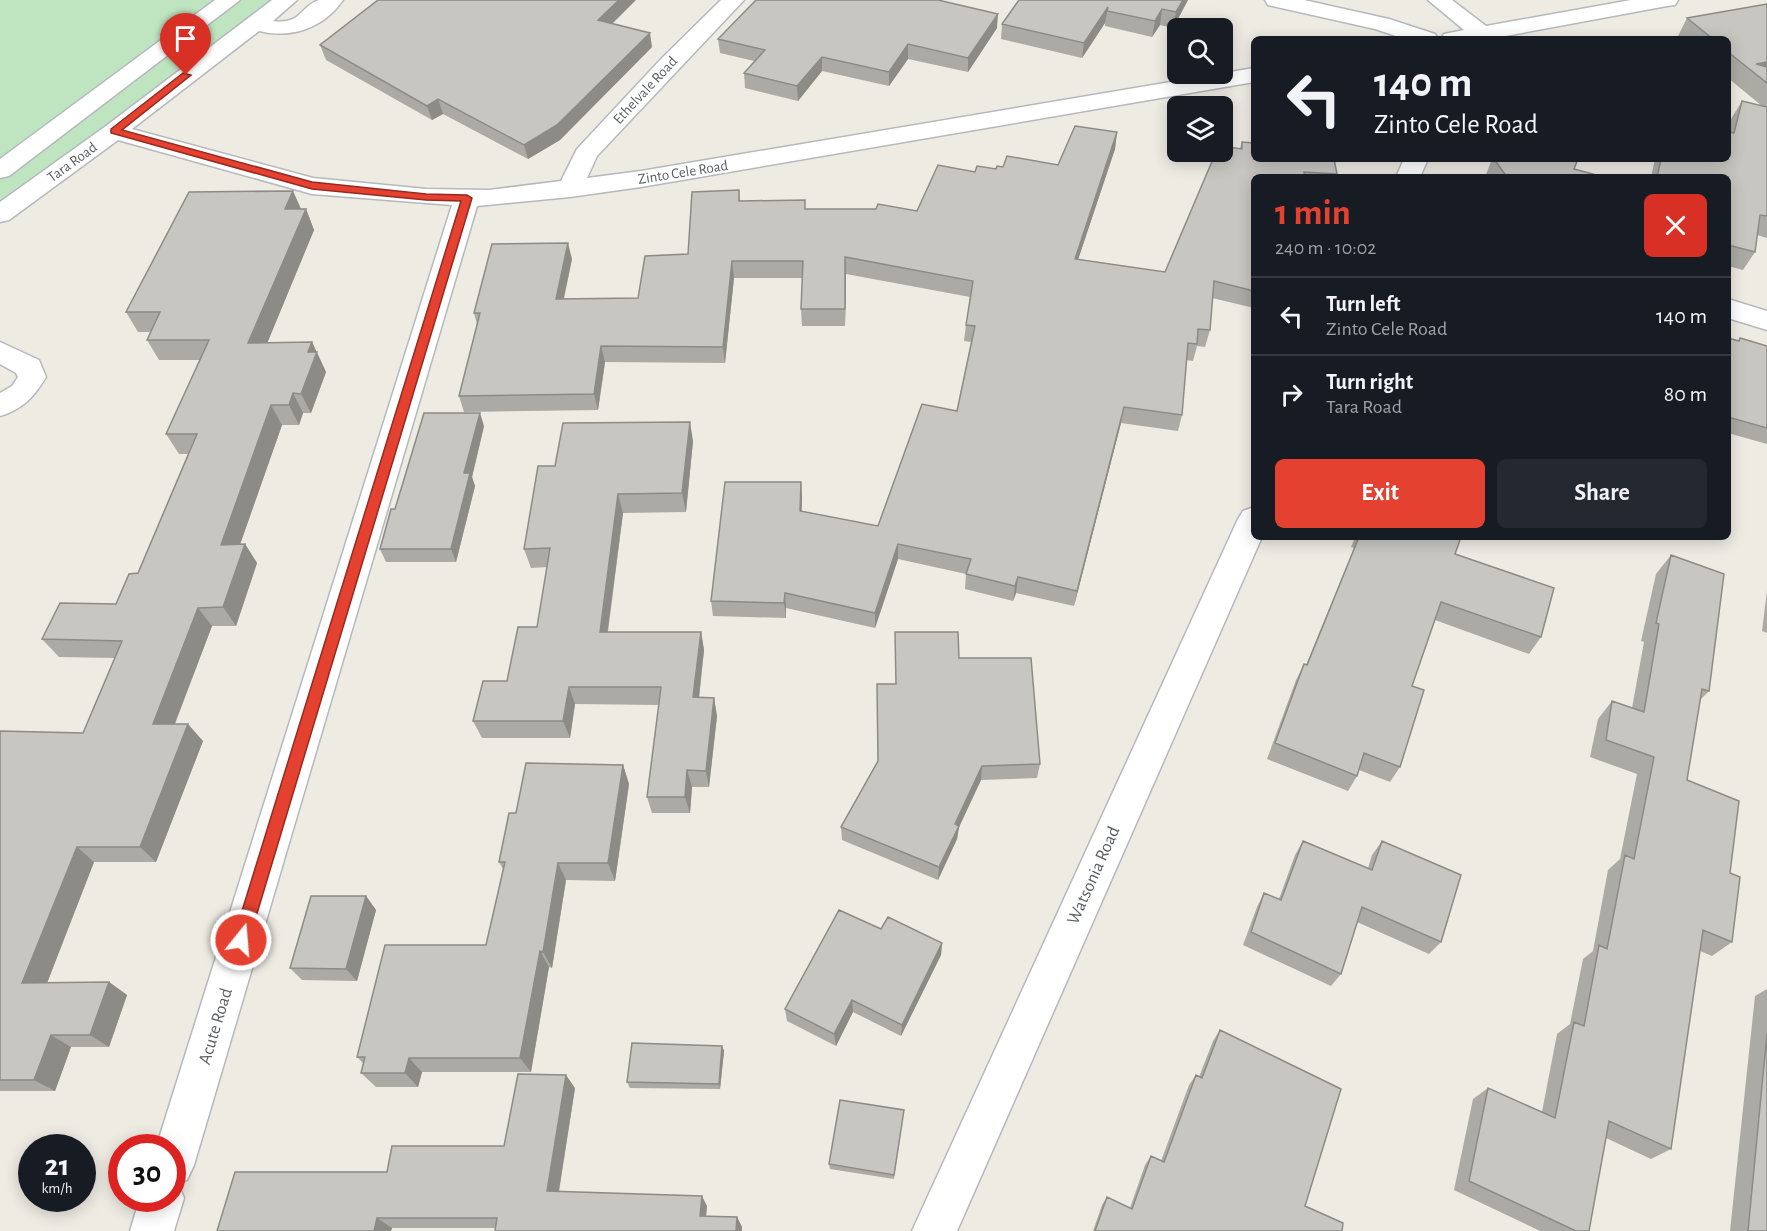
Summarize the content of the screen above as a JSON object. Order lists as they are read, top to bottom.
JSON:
{
  "streets": {
    "street": [
      "Ethelvale Road",
      "Tara Road",
      "Zinto Cele Road",
      "Watsonia Road",
      "Acute Road"
    ]
  },
  "crossings": [
    ["Ethelvale Road", "Zinto Cele Road"],
    ["Tara Road", "Zinto Cele Road"],
    ["Zinto Cele Road", "Acute Road"]
  ],
  "page": {
    "turn": ["140 m", "Zinto Cele Road"],
    "heading": ["1 min", "240 m · 10:02"],
    "list": [
      {
        "name": "Turn left",
        "note": "Zinto Cele Road",
        "value": "140 m"
      },
      {
        "name": "Turn right",
        "note": "Tara Road",
        "value": "80 m"
      }
    ],
    "buttons": ["Exit", "Share"],
    "speed": "21 km/h",
    "limit": "30"
  }
}
